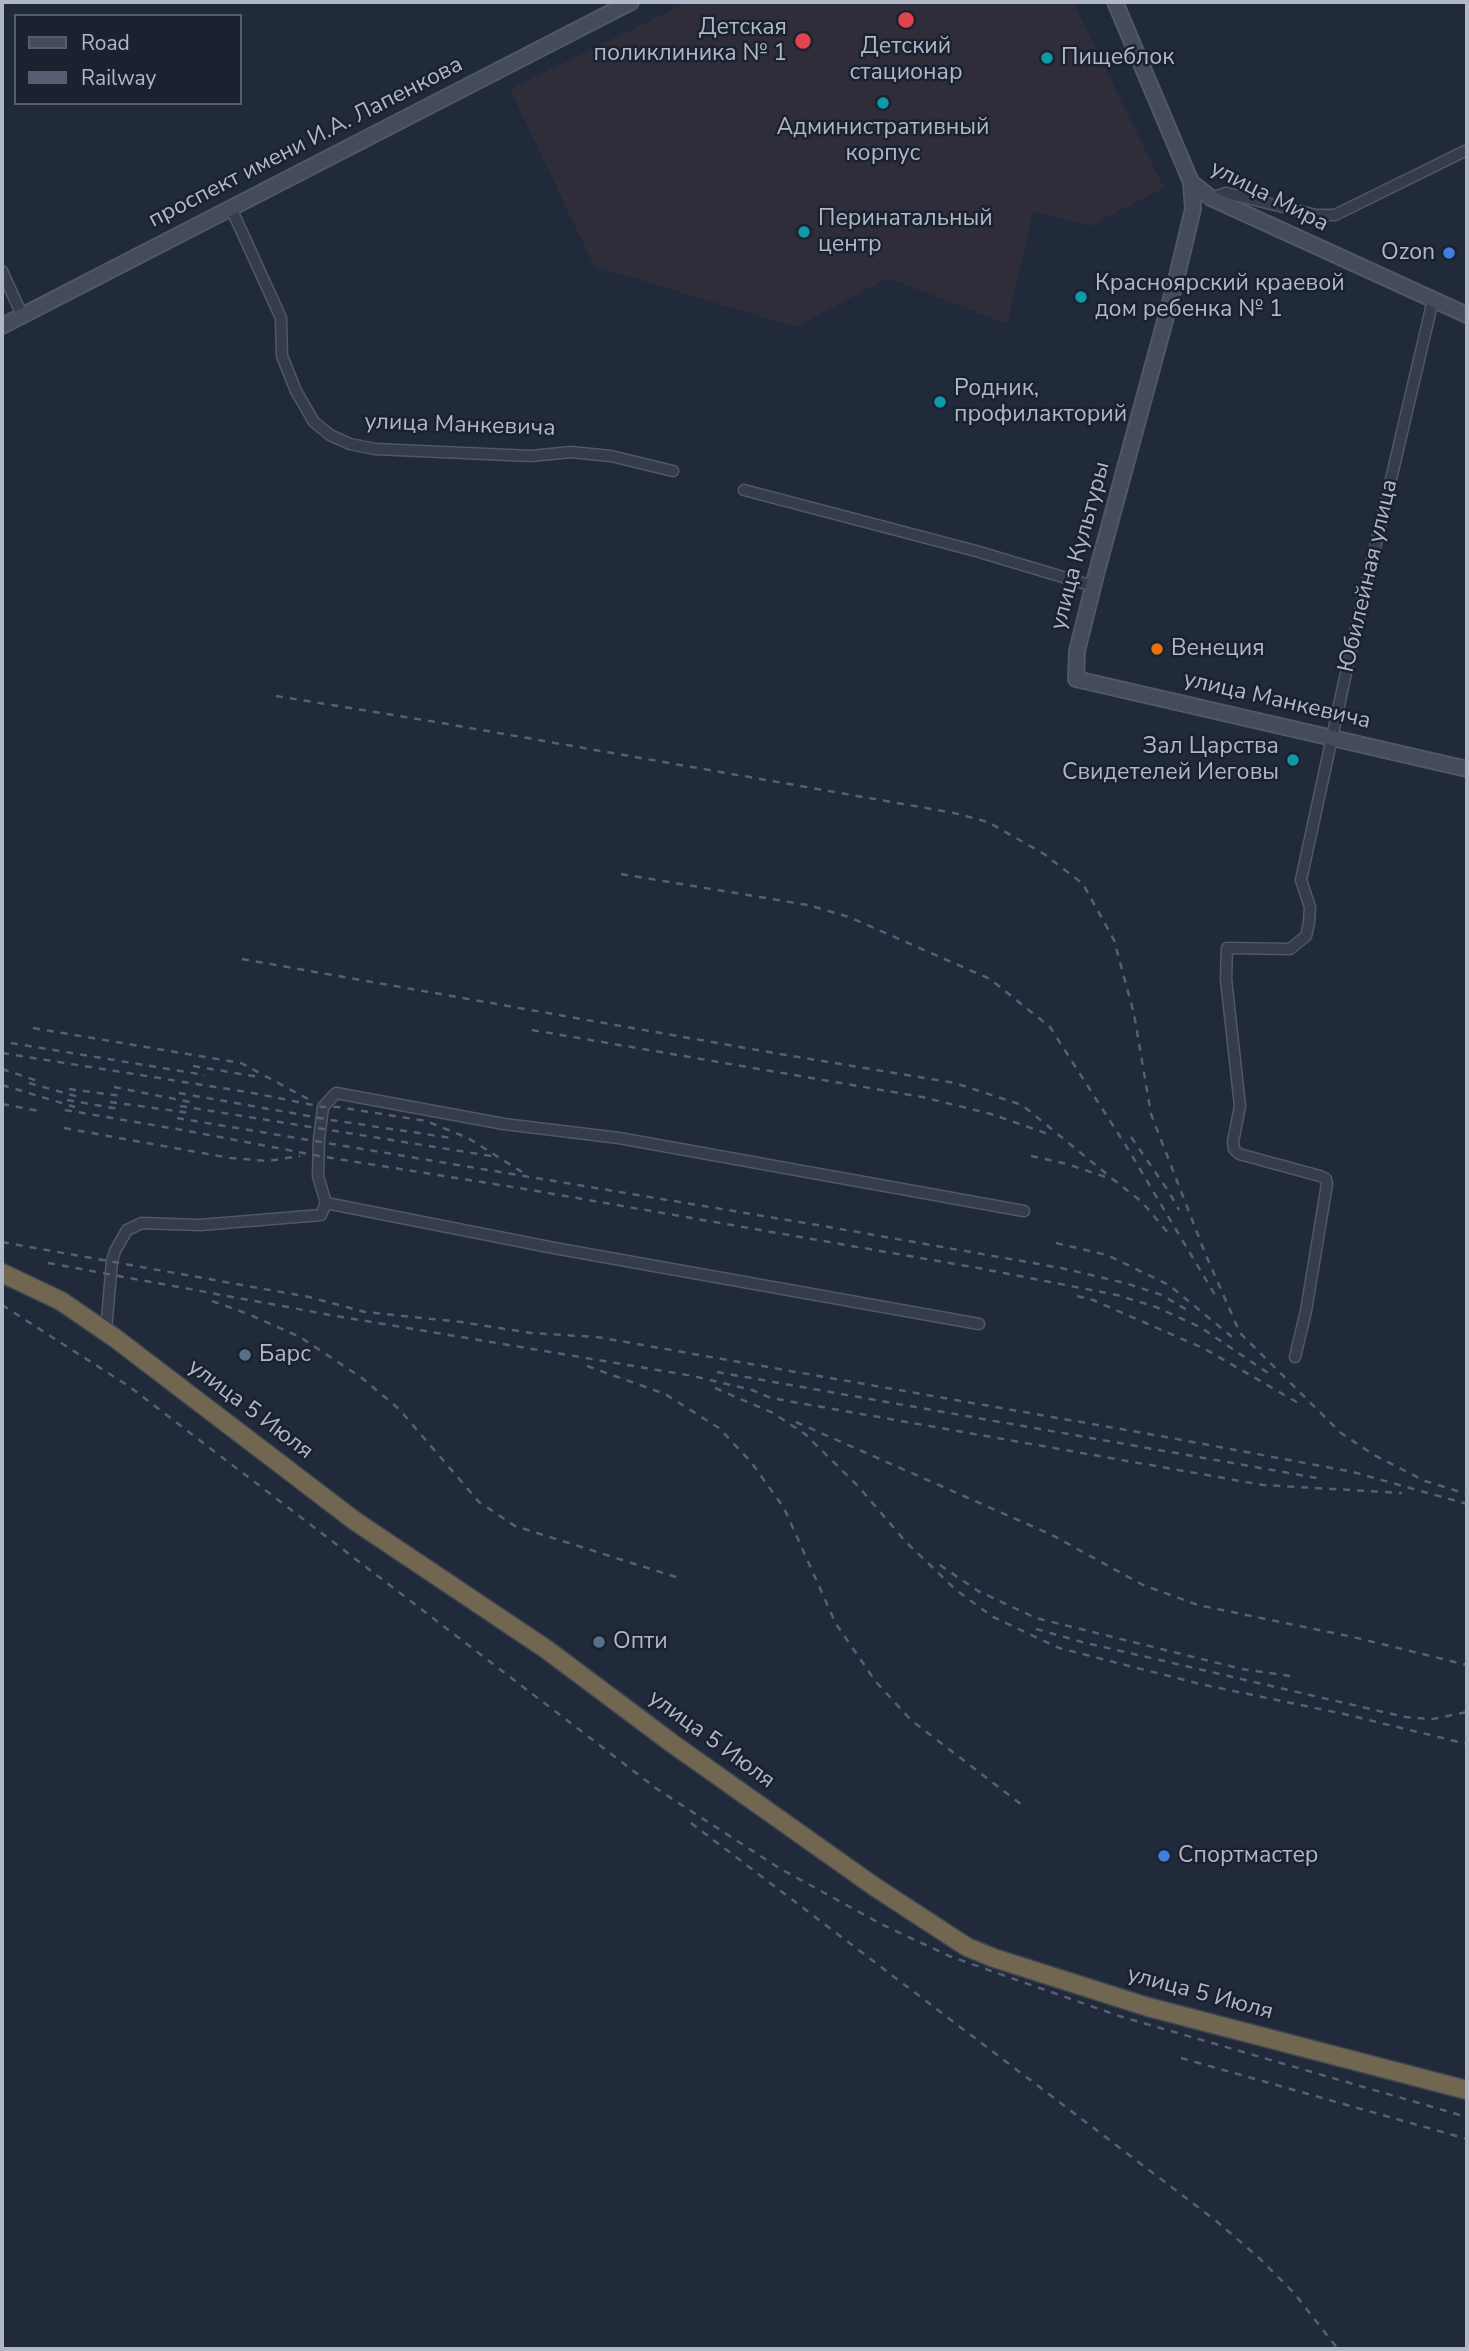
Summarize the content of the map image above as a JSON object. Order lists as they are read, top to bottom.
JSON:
{
  "streets": {
    "highway": ["улица 5 Июля"],
    "street": [
      "проспект имени И.А. Лапенкова",
      "улица Мира",
      "улица Манкевича",
      "улица Культуры",
      "Юбилейная улица"
    ]
  },
  "crossings": [
    ["проспект имени И.А. Лапенкова", "улица Манкевича"],
    ["улица Мира", "улица Культуры"],
    ["улица Мира", "Юбилейная улица"],
    ["улица Манкевича", "улица Культуры"],
    ["улица Манкевича", "Юбилейная улица"]
  ],
  "places": [
    "Детский стационар",
    "Детская поликлиника № 1",
    "Пищеблок",
    "Административный корпус",
    "Перинатальный центр",
    "Ozon",
    "Красноярский краевой дом ребенка № 1",
    "Родник, профилакторий",
    "Венеция",
    "Зал Царства Свидетелей Иеговы",
    "Барс",
    "Опти",
    "Спортмастер"
  ],
  "legend": ["Road", "Railway"]
}
